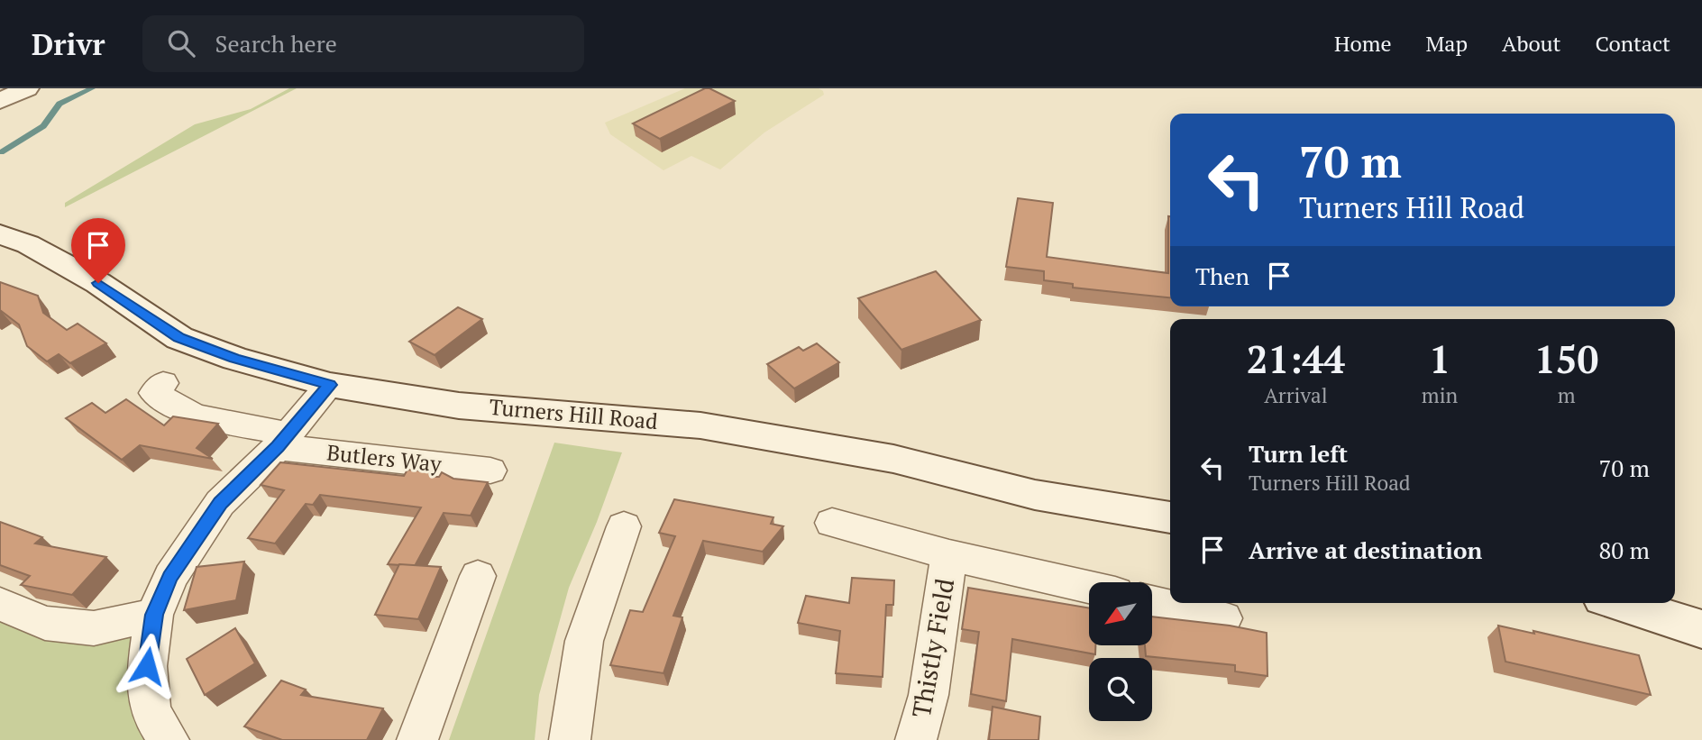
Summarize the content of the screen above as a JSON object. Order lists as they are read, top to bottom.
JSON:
{
  "streets": {
    "main road": ["Turners Hill Road"],
    "street": ["Butlers Way", "Thistly Field"]
  },
  "north": "bottom left",
  "page": {
    "header": "Drivr",
    "search": "Search here",
    "nav": [
      "Home",
      "Map",
      "About",
      "Contact"
    ],
    "turn": ["70 m", "Turners Hill Road"],
    "then": "Then",
    "eta": [
      "21:44",
      "Arrival",
      "1",
      "min",
      "150",
      "m"
    ],
    "list": [
      {
        "name": "Turn left",
        "note": "Turners Hill Road",
        "value": "70 m"
      },
      {
        "name": "Arrive at destination",
        "value": "80 m"
      }
    ]
  }
}
